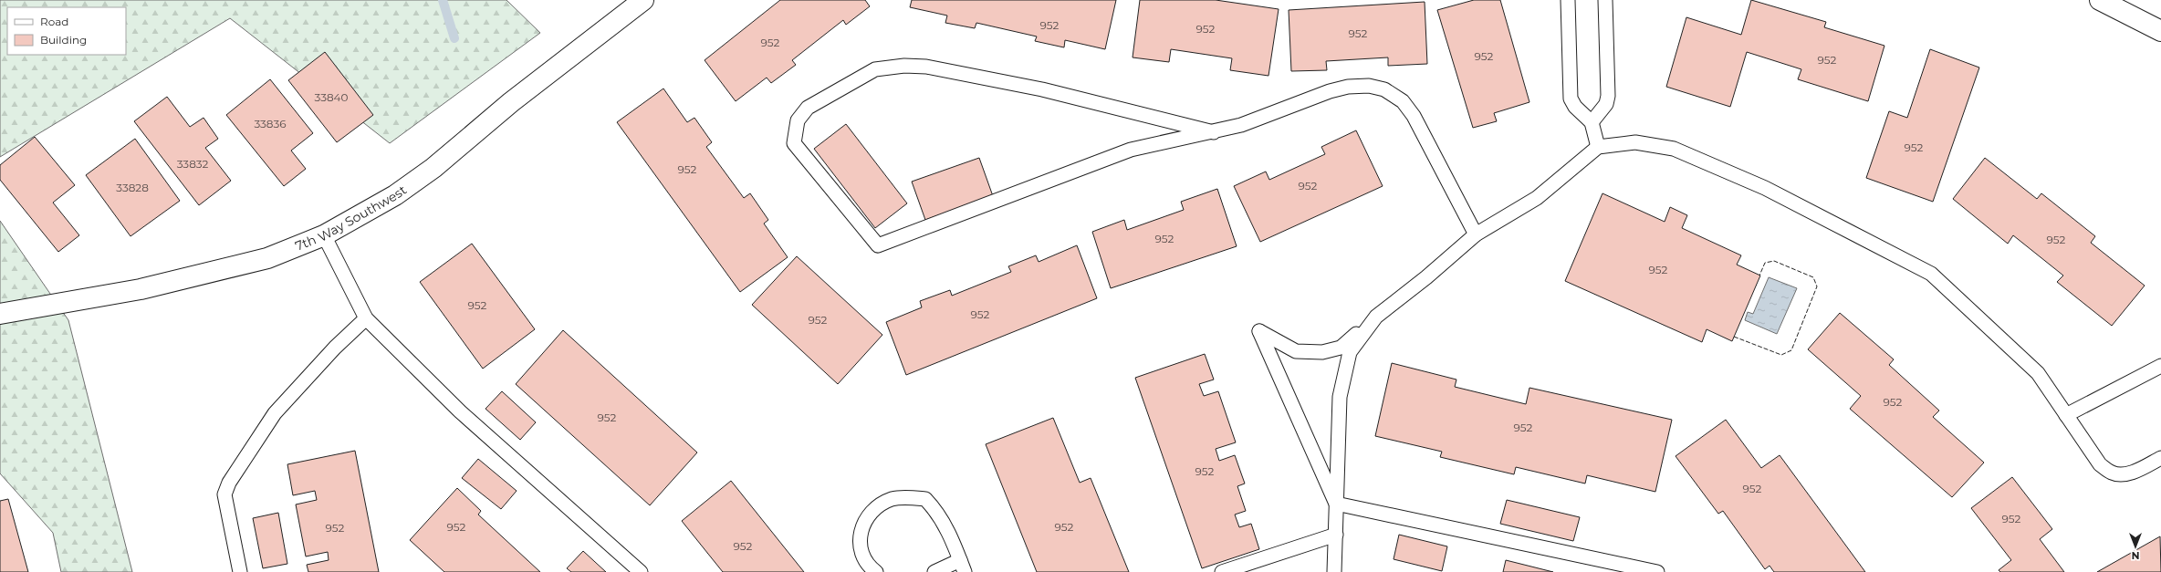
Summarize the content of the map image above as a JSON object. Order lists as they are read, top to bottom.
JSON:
{
  "streets": {
    "street": ["7th Way Southwest"]
  },
  "house_numbers": [
    "952",
    "952",
    "952",
    "952",
    "952",
    "952",
    "33840",
    "33836",
    "952",
    "33832",
    "952",
    "952",
    "33828",
    "952",
    "952",
    "952",
    "952",
    "952",
    "952",
    "952",
    "952",
    "952",
    "952",
    "952",
    "952",
    "952",
    "952",
    "952",
    "952"
  ],
  "legend": ["Road", "Building"],
  "north": "bottom"
}
